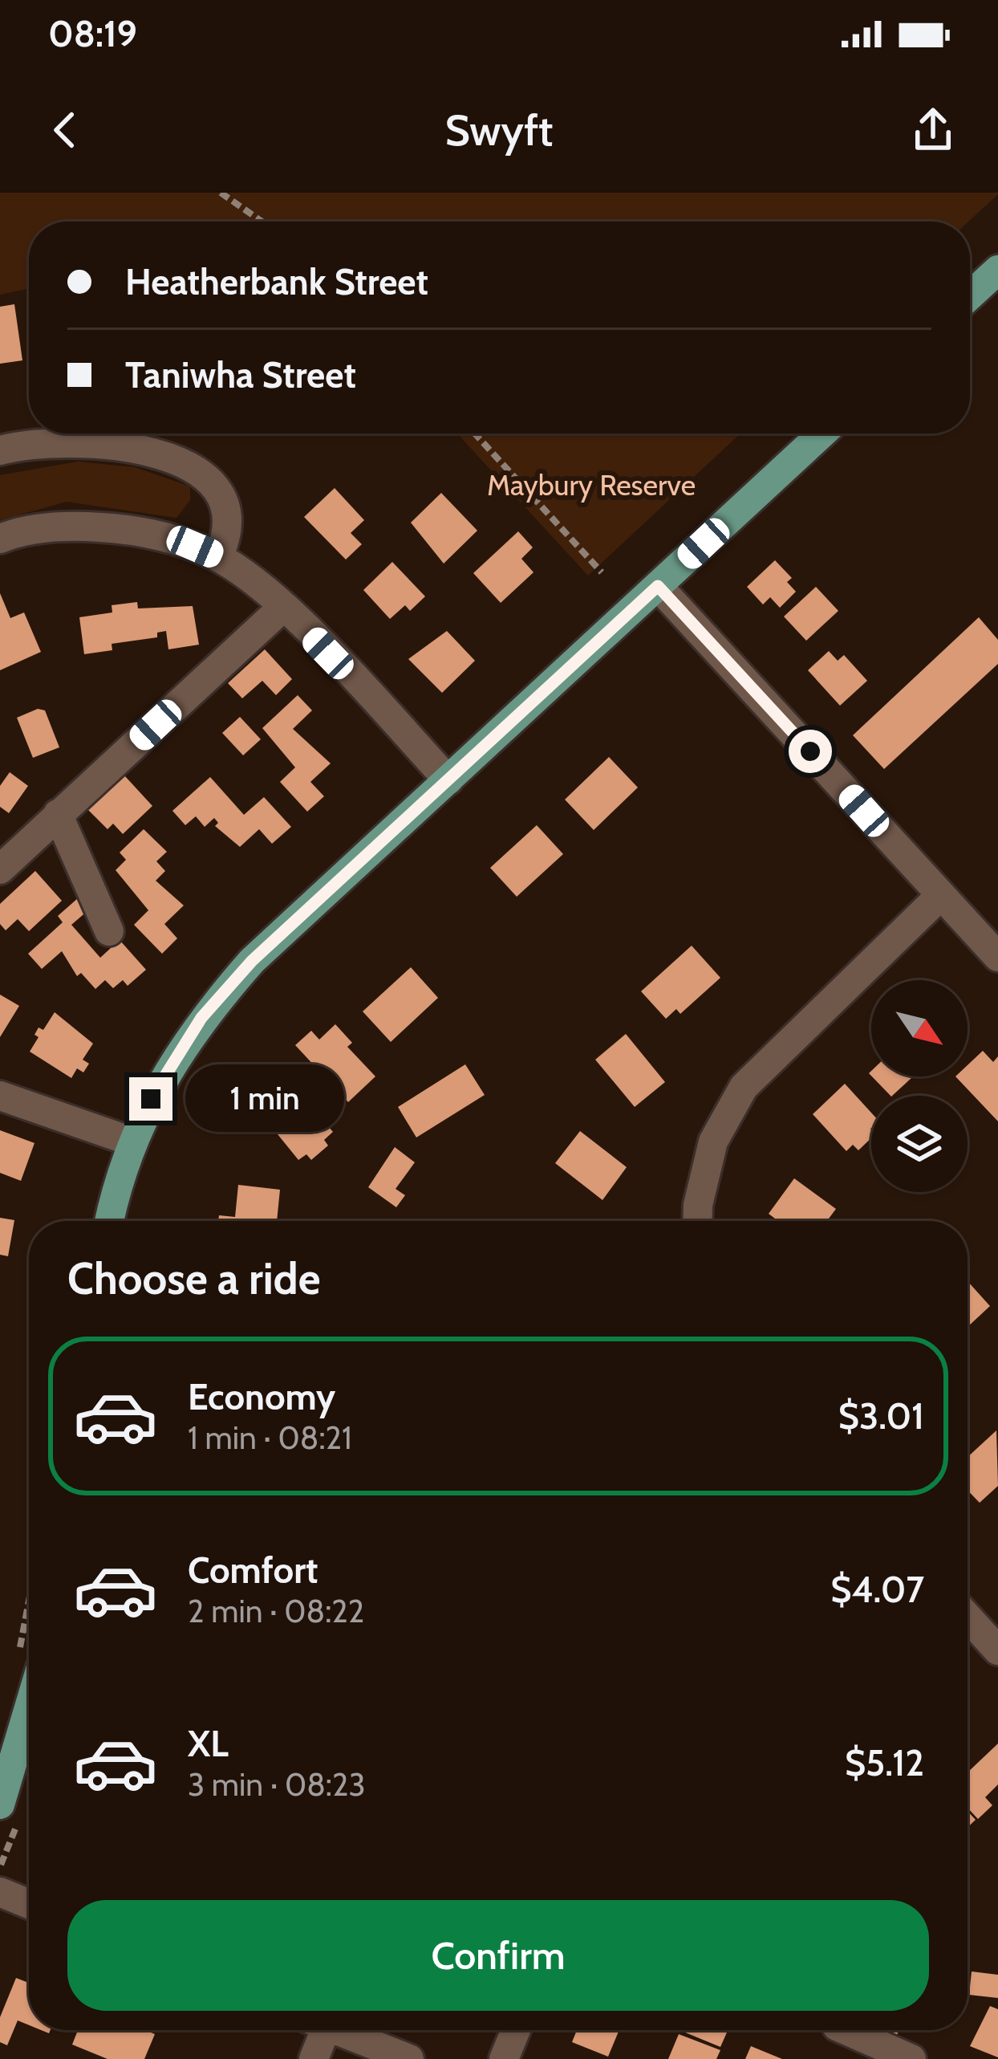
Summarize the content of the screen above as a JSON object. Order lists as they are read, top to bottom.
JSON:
{
  "parks": ["Maybury Reserve"],
  "north": "bottom right",
  "page": {
    "status": "08:19",
    "header": "Swyft",
    "banner": ["Heatherbank Street", "Taniwha Street"],
    "bubble": "1 min",
    "heading": "Choose a ride",
    "list": [
      {
        "name": "Economy",
        "note": "1 min · 08:21",
        "value": "$3.01"
      },
      {
        "name": "Comfort",
        "note": "2 min · 08:22",
        "value": "$4.07"
      },
      {
        "name": "XL",
        "note": "3 min · 08:23",
        "value": "$5.12"
      }
    ],
    "buttons": "Confirm"
  }
}
